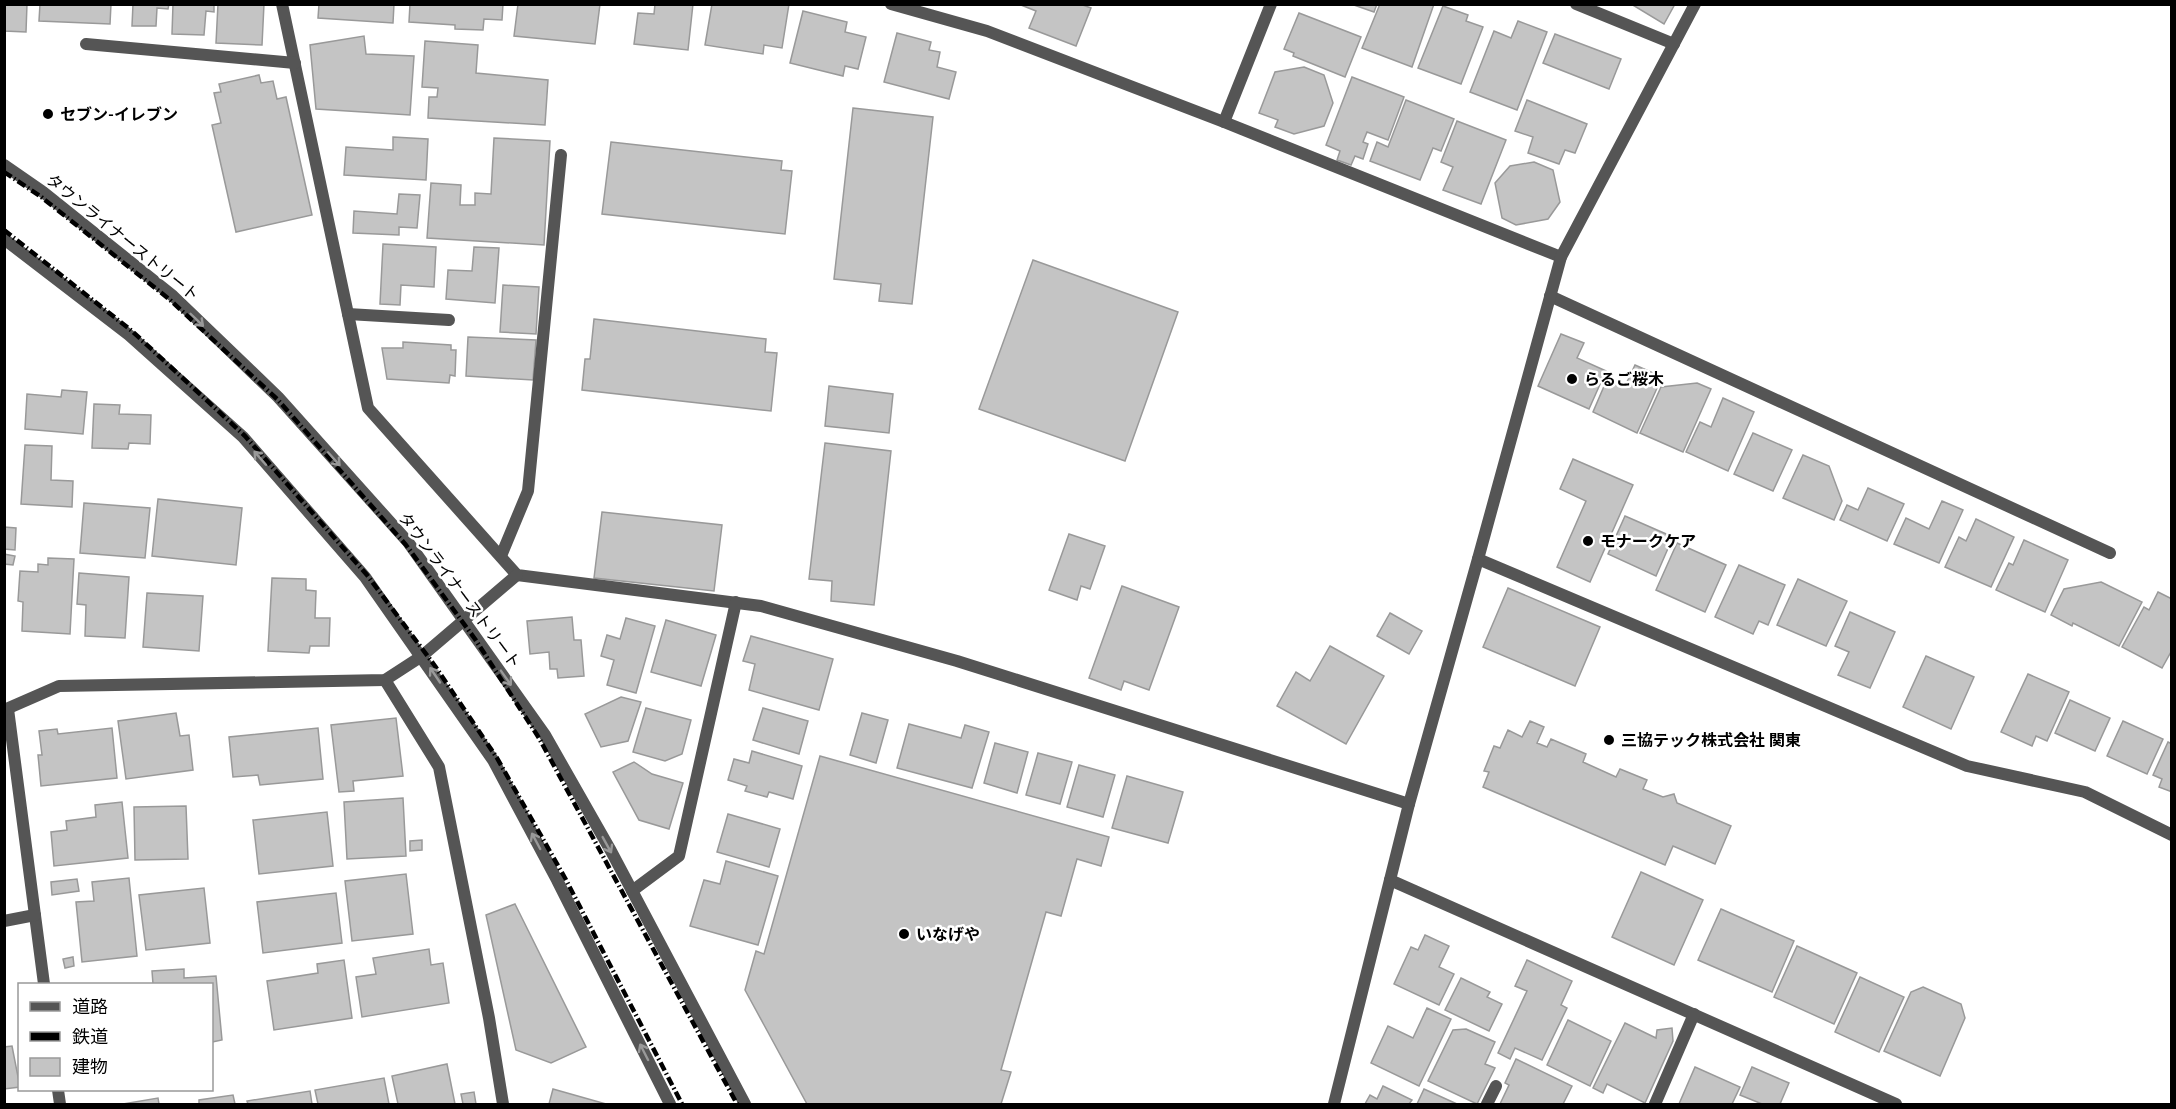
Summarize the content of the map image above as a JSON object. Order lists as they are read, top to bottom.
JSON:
{
  "streets": {
    "street": ["タウンライナーストリート"]
  },
  "places": [
    "セブン-イレブン",
    "らるご桜木",
    "モナークケア",
    "三協テック株式会社 関東",
    "いなげや"
  ],
  "legend": ["道路", "鉄道", "建物"]
}
